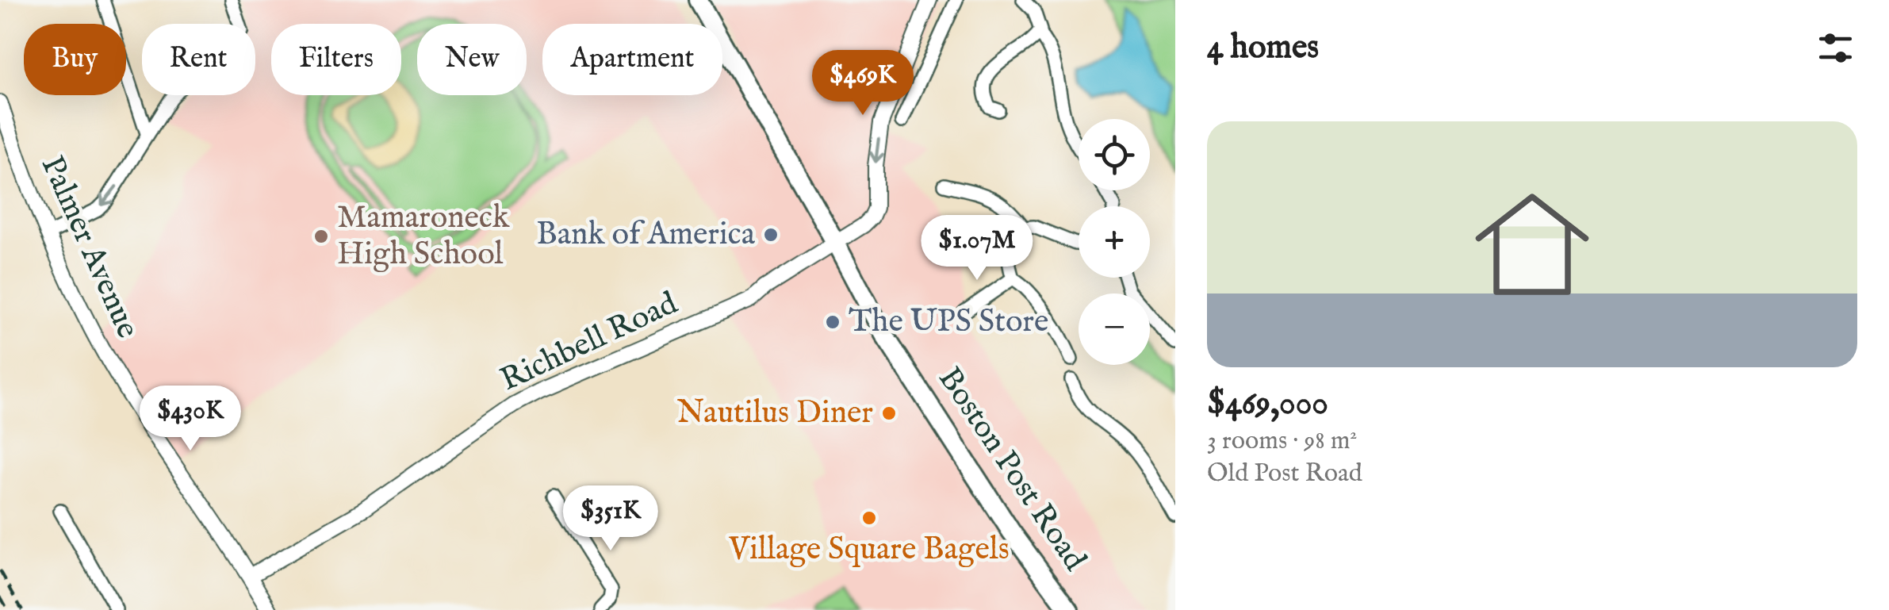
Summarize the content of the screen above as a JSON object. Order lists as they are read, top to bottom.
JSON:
{
  "streets": {
    "main road": ["Boston Post Road"],
    "street": ["Palmer Avenue", "Richbell Road"]
  },
  "crossings": [
    ["Palmer Avenue", "Richbell Road"],
    ["Richbell Road", "Boston Post Road"]
  ],
  "places": [
    "Bank of America",
    "Mamaroneck High School",
    "The UPS Store",
    "Nautilus Diner",
    "Village Square Bagels"
  ],
  "page": {
    "heading": "4 homes",
    "chip": [
      "Buy",
      "Rent",
      "Filters",
      "New",
      "Apartment"
    ],
    "price": [
      "$469K",
      "$1.07M",
      "$430K",
      "$351K"
    ],
    "list": [
      {
        "name": "$469,000",
        "note": "3 rooms · 98 m² · Old Post Road"
      }
    ],
    "map_buttons": ["+", "−"]
  }
}
